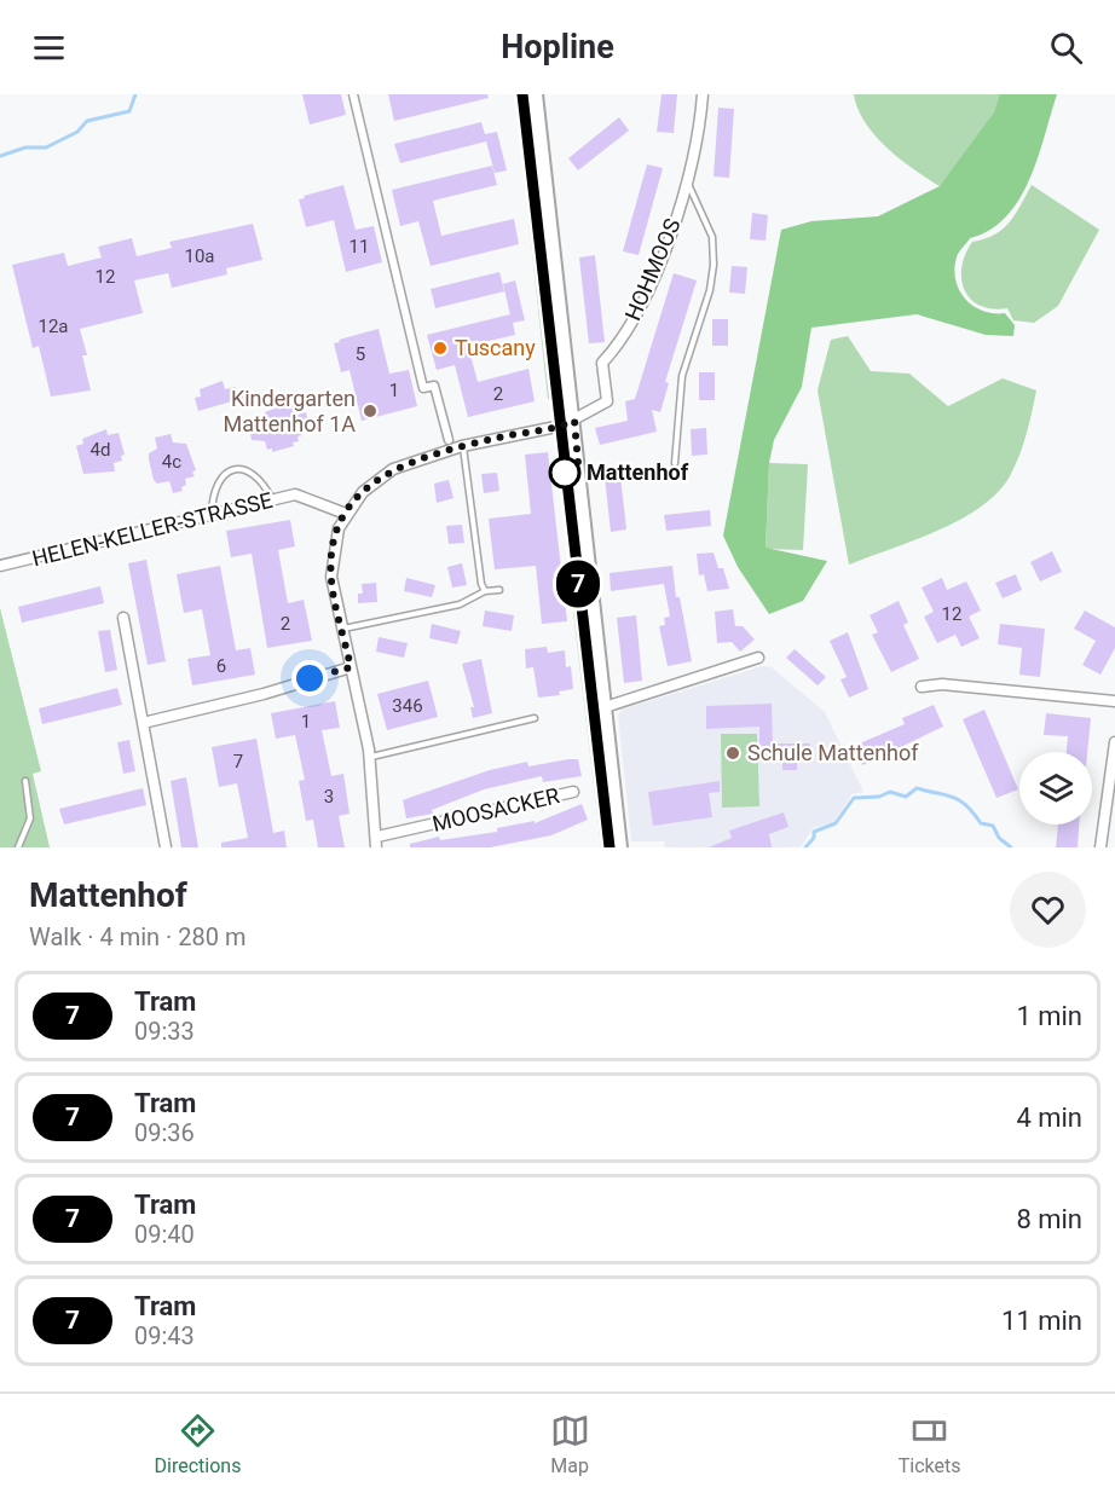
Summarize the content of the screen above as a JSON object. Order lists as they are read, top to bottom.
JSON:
{
  "streets": {
    "street": ["HOHMOOS", "HELEN-KELLER-STRASSE", "MOOSACKER"]
  },
  "places": [
    "Tuscany",
    "Kindergarten Mattenhof 1A",
    "Mattenhof",
    "Schule Mattenhof"
  ],
  "lines": ["tram line 7"],
  "house_numbers": [
    "11",
    "10a",
    "12",
    "12a",
    "5",
    "1",
    "2",
    "4d",
    "4c",
    "12",
    "2",
    "6",
    "346",
    "1",
    "7",
    "3"
  ],
  "page": {
    "header": "Hopline",
    "on_map": "7",
    "heading": ["Mattenhof", "Walk · 4 min · 280 m"],
    "list": [
      {
        "mark": "7",
        "name": "Tram",
        "note": "09:33",
        "value": "1 min"
      },
      {
        "mark": "7",
        "name": "Tram",
        "note": "09:36",
        "value": "4 min"
      },
      {
        "mark": "7",
        "name": "Tram",
        "note": "09:40",
        "value": "8 min"
      },
      {
        "mark": "7",
        "name": "Tram",
        "note": "09:43",
        "value": "11 min"
      }
    ],
    "tabs": ["Directions", "Map", "Tickets"]
  }
}
